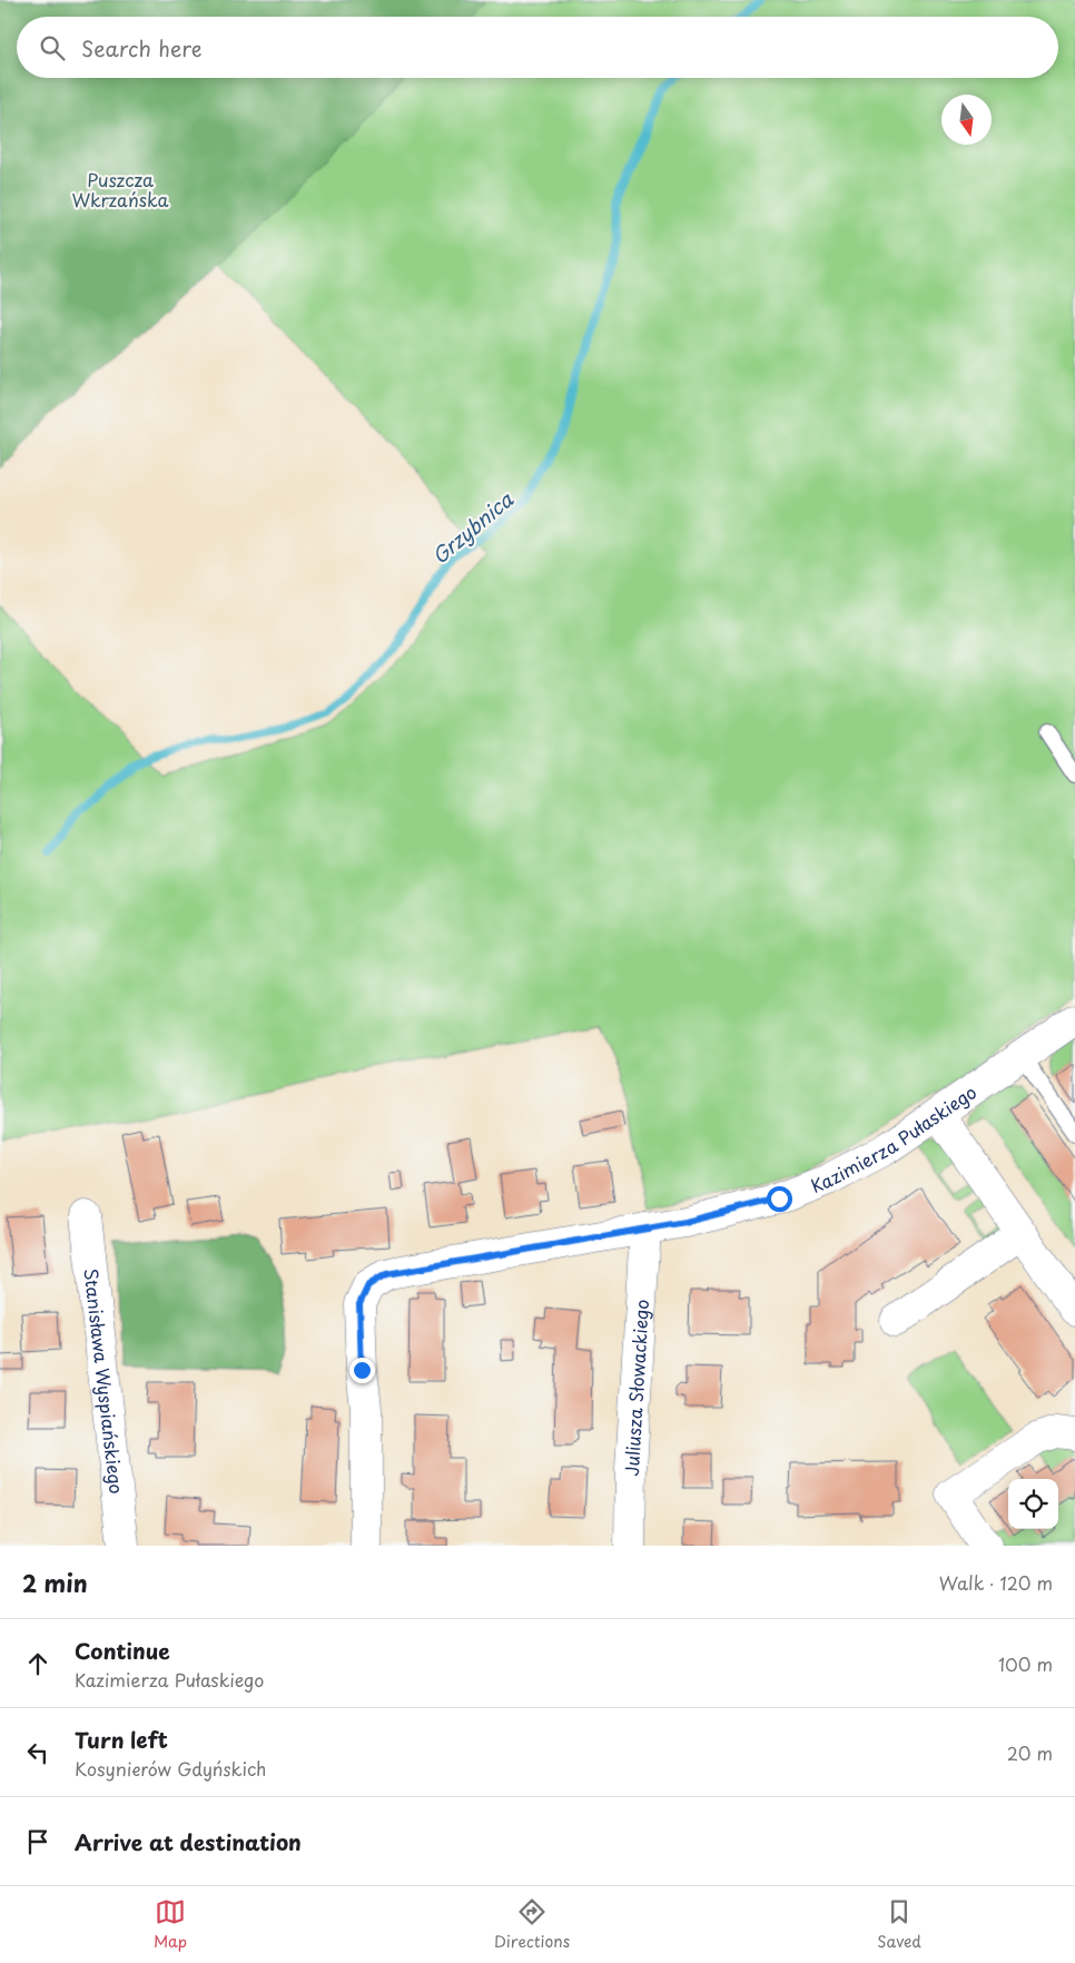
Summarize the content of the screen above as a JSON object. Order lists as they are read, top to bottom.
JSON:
{
  "streets": {
    "street": ["Kazimierza Pułaskiego", "Stanisława Wyspiańskiego", "Juliusza Słowackiego"]
  },
  "crossings": [
    ["Kazimierza Pułaskiego", "Juliusza Słowackiego"]
  ],
  "water": ["Grzybnica"],
  "parks": ["Puszcza Wkrzańska"],
  "north": "bottom",
  "page": {
    "search": "Search here",
    "heading": ["2 min", "Walk · 120 m"],
    "list": [
      ["Continue", "Kazimierza Pułaskiego", "100 m"],
      ["Turn left", "Kosynierów Gdyńskich", "20 m"],
      "Arrive at destination"
    ],
    "nav": ["Map", "Directions", "Saved"]
  }
}
